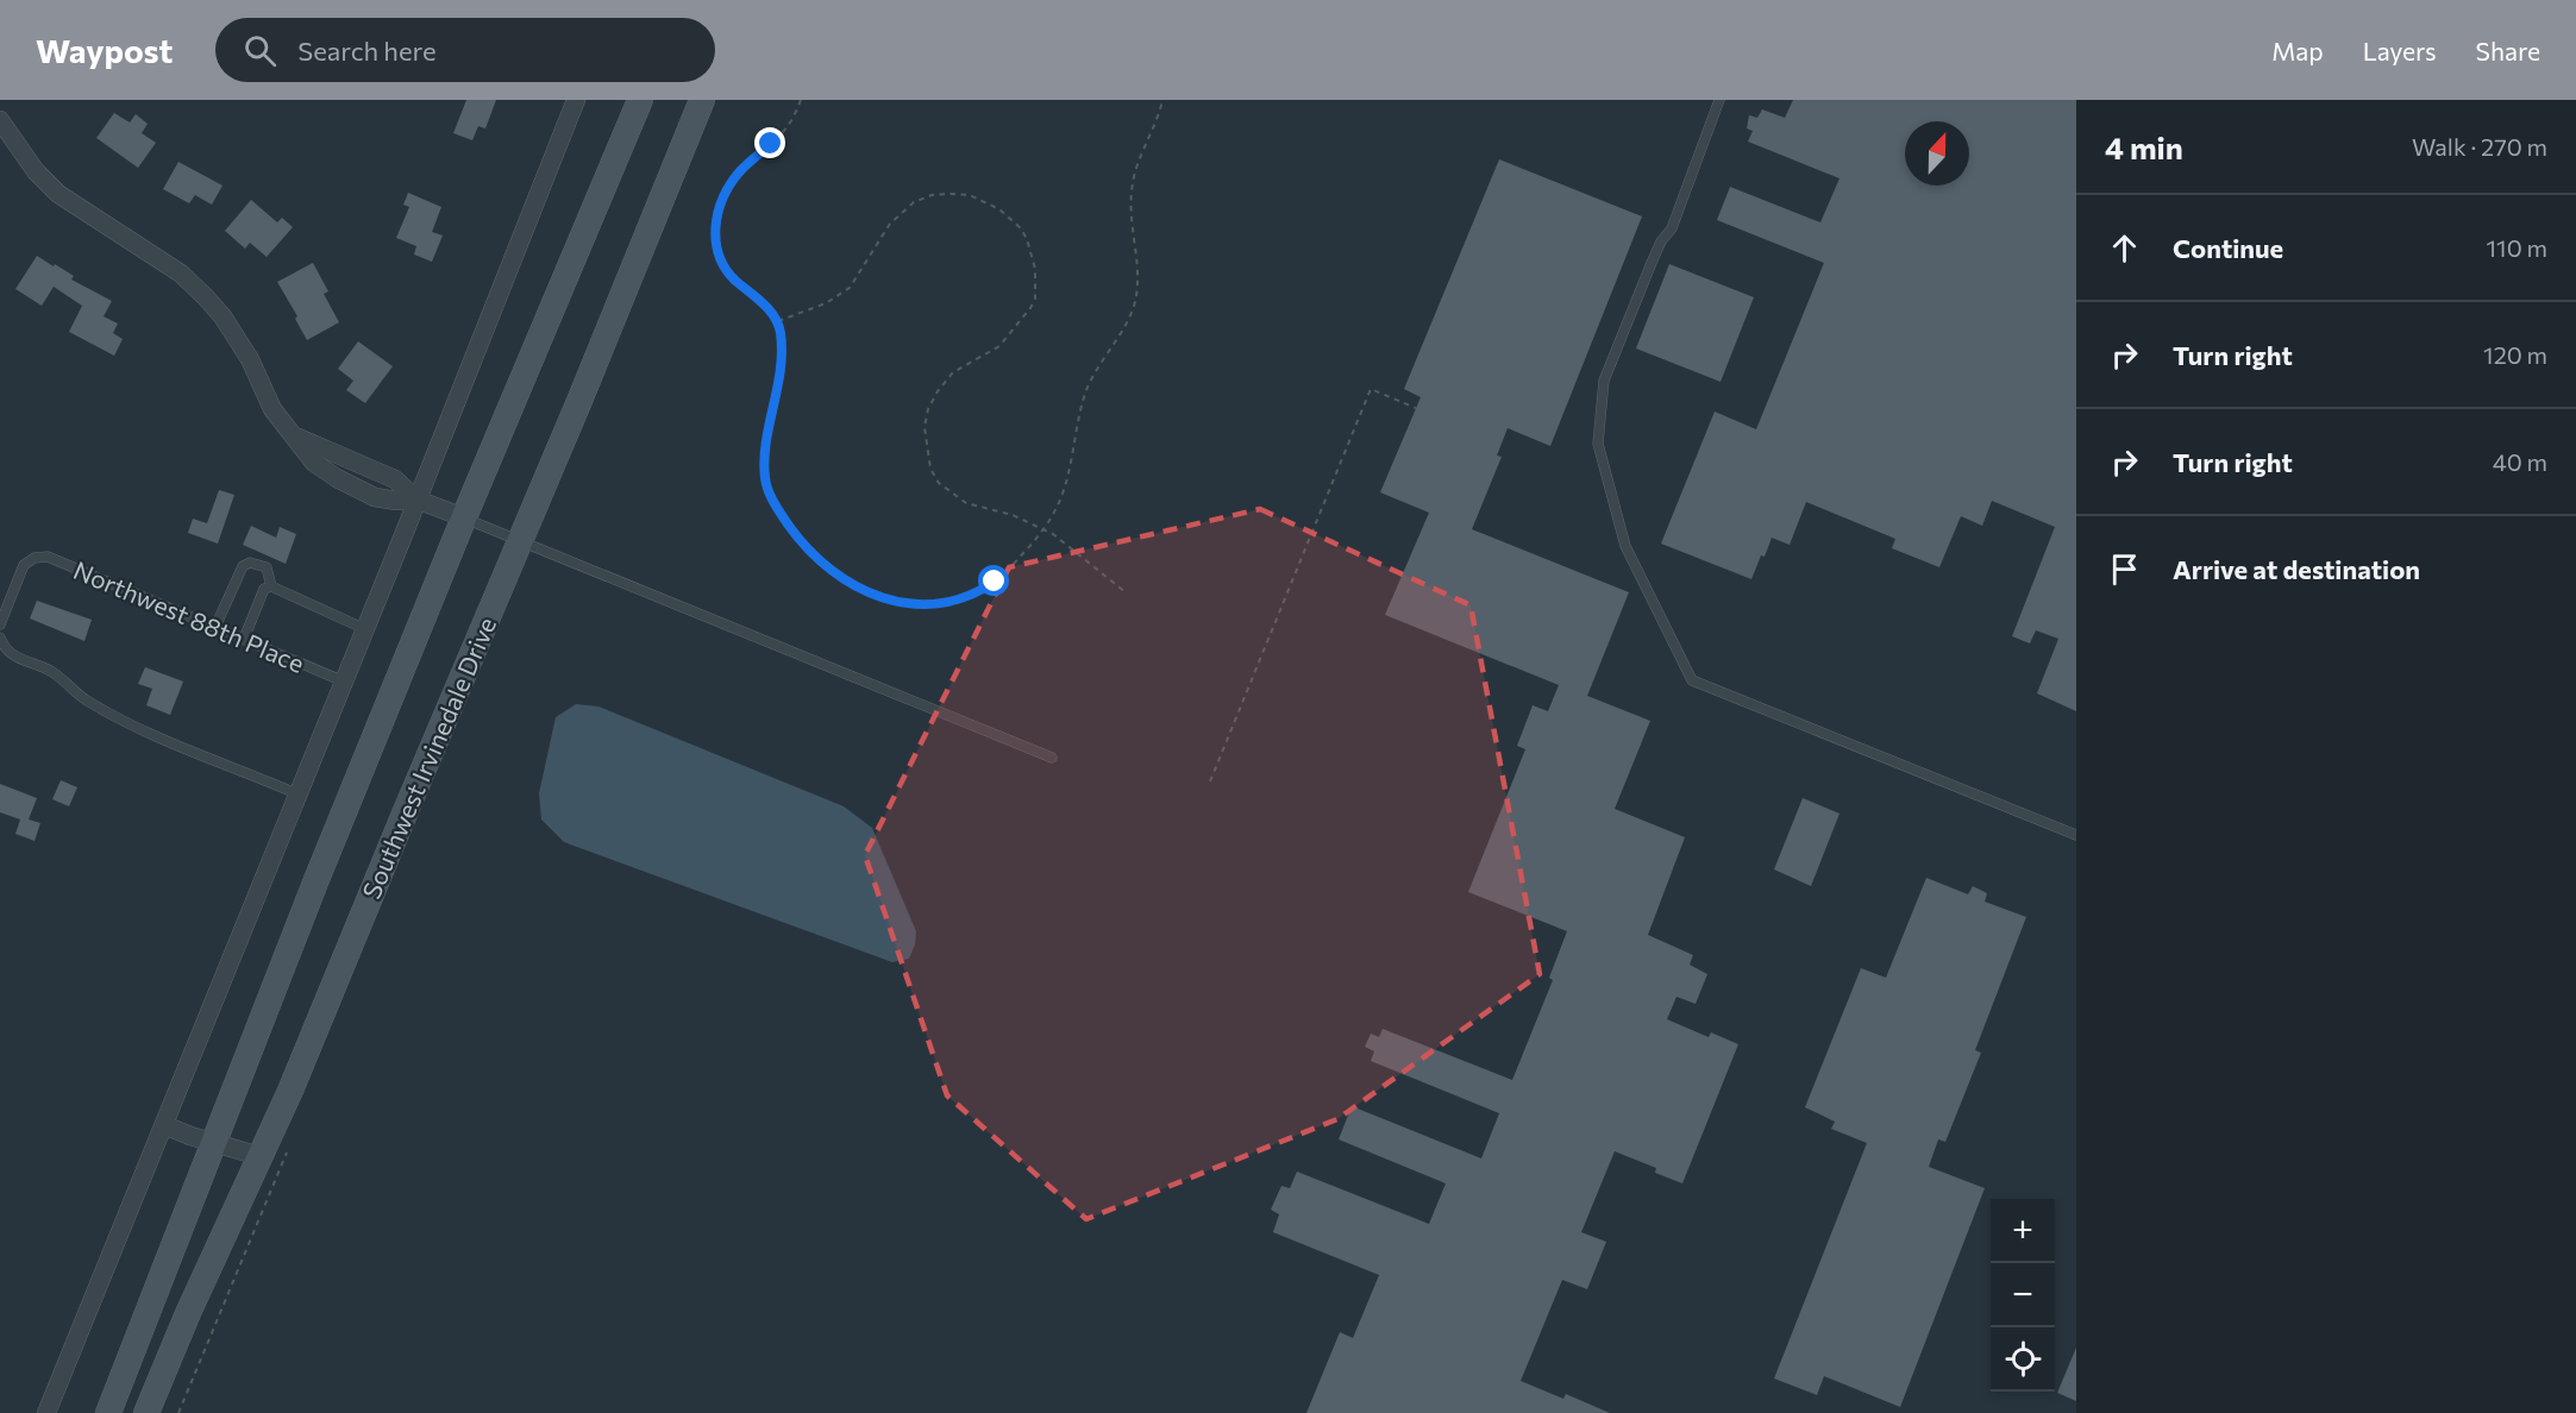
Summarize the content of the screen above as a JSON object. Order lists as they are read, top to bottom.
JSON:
{
  "streets": {
    "main road": ["Southwest Irvinedale Drive"],
    "lane": ["Northwest 88th Place"]
  },
  "north": "top",
  "page": {
    "header": "Waypost",
    "search": "Search here",
    "nav": ["Map", "Layers", "Share"],
    "heading": ["4 min", "Walk · 270 m"],
    "list": [
      ["Continue", "110 m"],
      ["Turn right", "120 m"],
      ["Turn right", "40 m"],
      "Arrive at destination"
    ],
    "map_buttons": ["+", "−"]
  }
}
